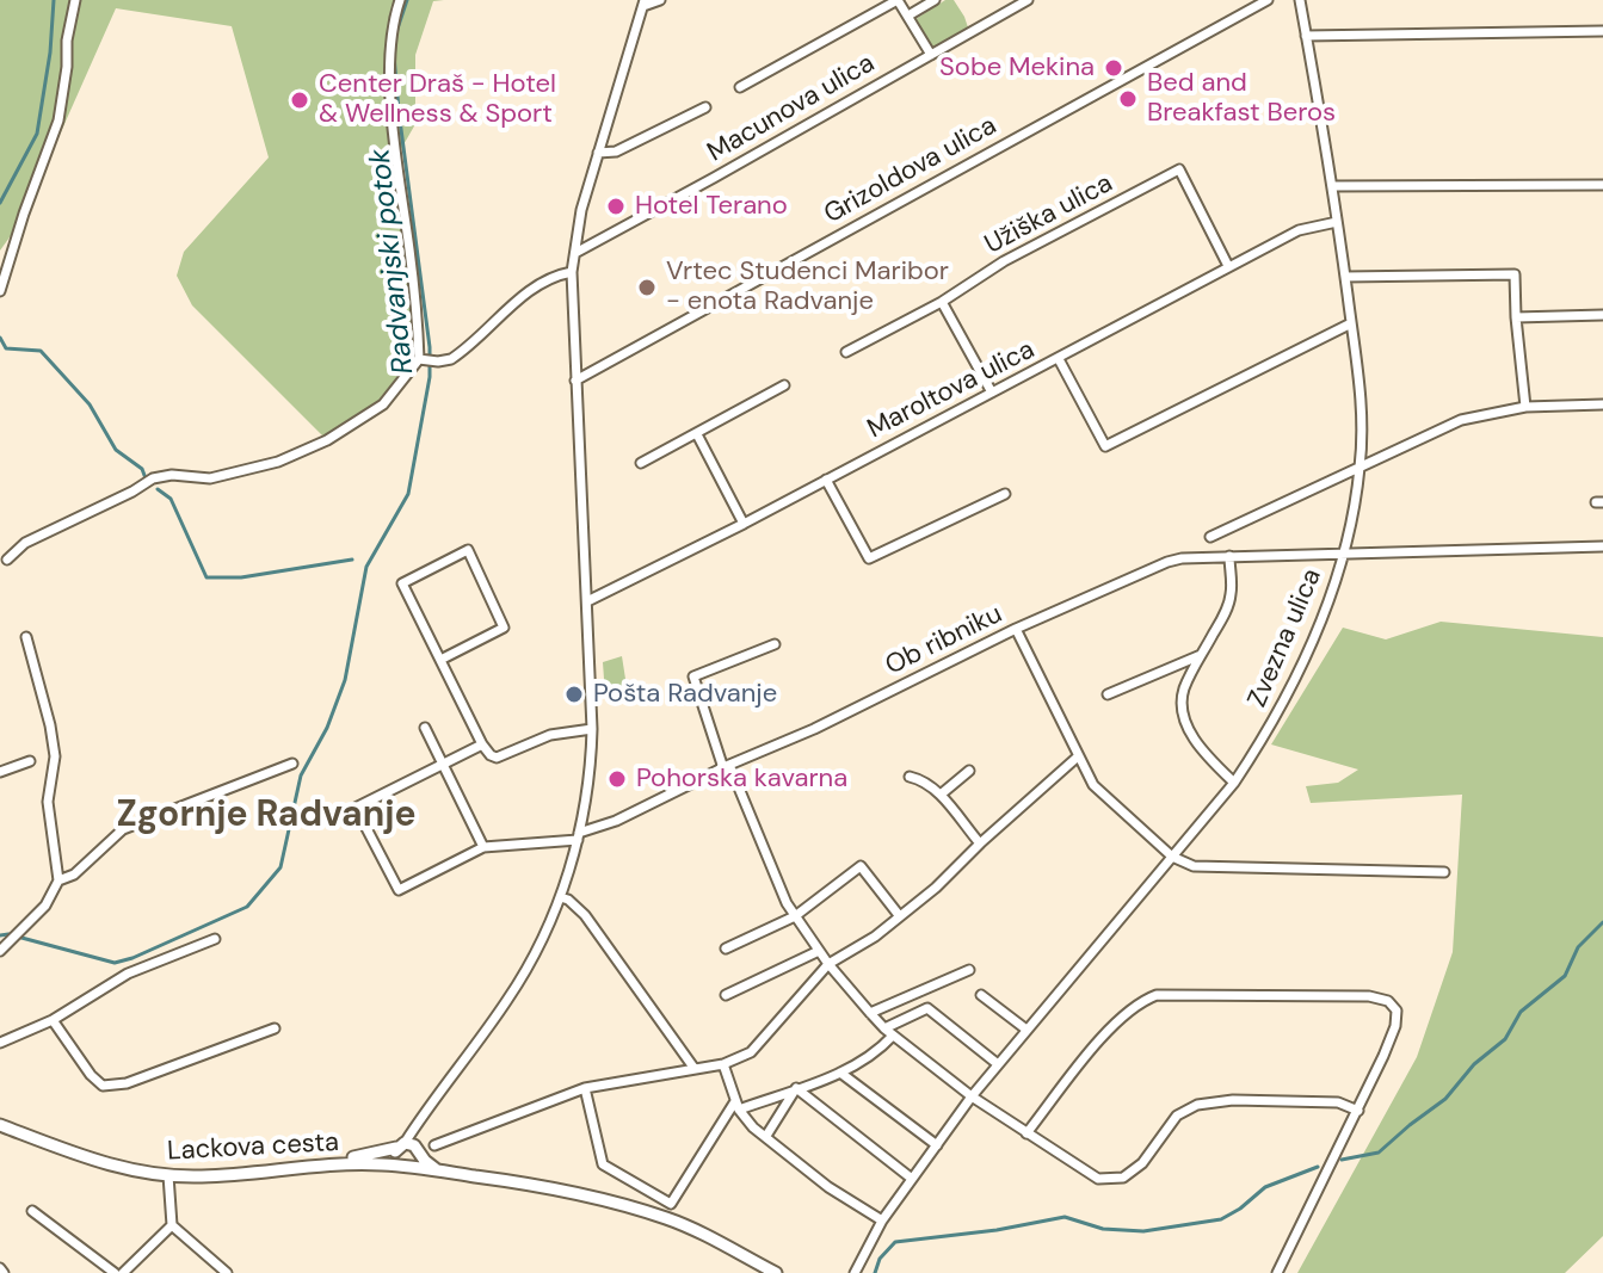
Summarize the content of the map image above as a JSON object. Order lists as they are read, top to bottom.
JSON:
{
  "streets": {
    "street": [
      "Macunova ulica",
      "Grizoldova ulica",
      "Užiška ulica",
      "Maroltova ulica",
      "Zvezna ulica",
      "Ob ribniku",
      "Lackova cesta"
    ]
  },
  "crossings": [
    ["Užiška ulica", "Maroltova ulica"],
    ["Maroltova ulica", "Zvezna ulica"],
    ["Zvezna ulica", "Ob ribniku"]
  ],
  "districts": ["Zgornje Radvanje"],
  "water": ["Radvanjski potok"],
  "places": [
    "Sobe Mekina",
    "Bed and Breakfast Beros",
    "Center Draš - Hotel & Wellness & Sport",
    "Hotel Terano",
    "Vrtec Studenci Maribor - enota Radvanje",
    "Pošta Radvanje",
    "Pohorska kavarna"
  ]
}
